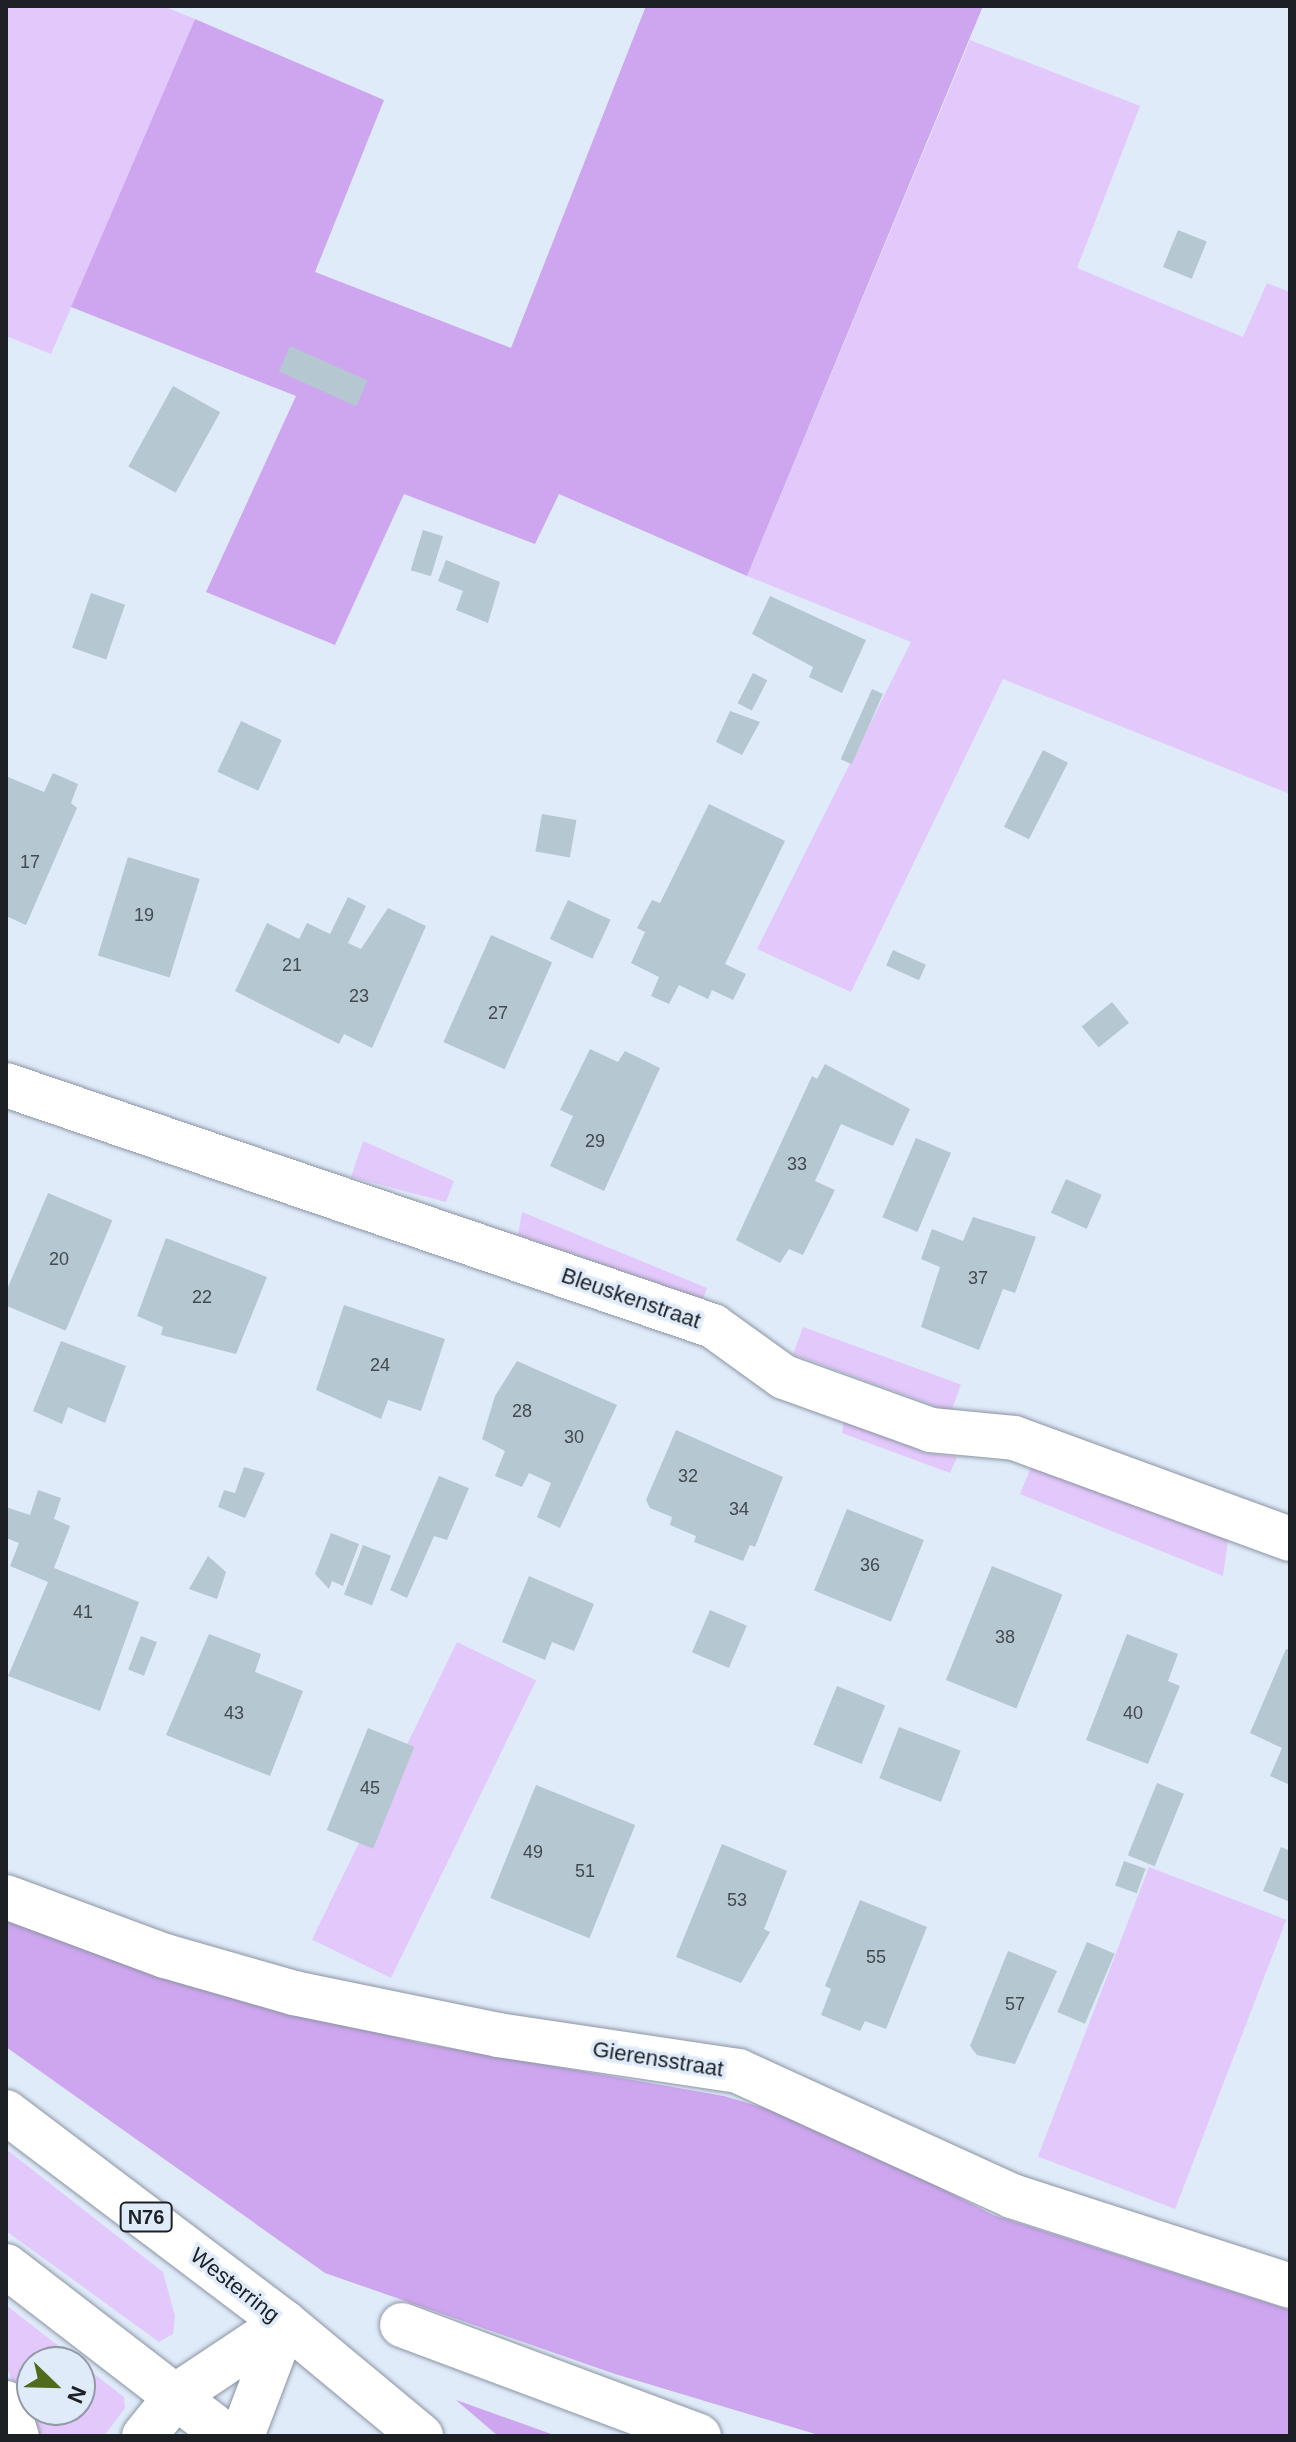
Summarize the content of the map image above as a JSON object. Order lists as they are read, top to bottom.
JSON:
{
  "streets": {
    "main road": [
      "Bleuskenstraat",
      "Gierensstraat",
      "N76",
      "Westerring"
    ]
  },
  "house_numbers": [
    "17",
    "19",
    "21",
    "23",
    "27",
    "29",
    "33",
    "20",
    "37",
    "22",
    "24",
    "28",
    "30",
    "32",
    "34",
    "36",
    "41",
    "38",
    "43",
    "40",
    "45",
    "49",
    "51",
    "53",
    "55",
    "57"
  ],
  "north": "bottom right"
}
